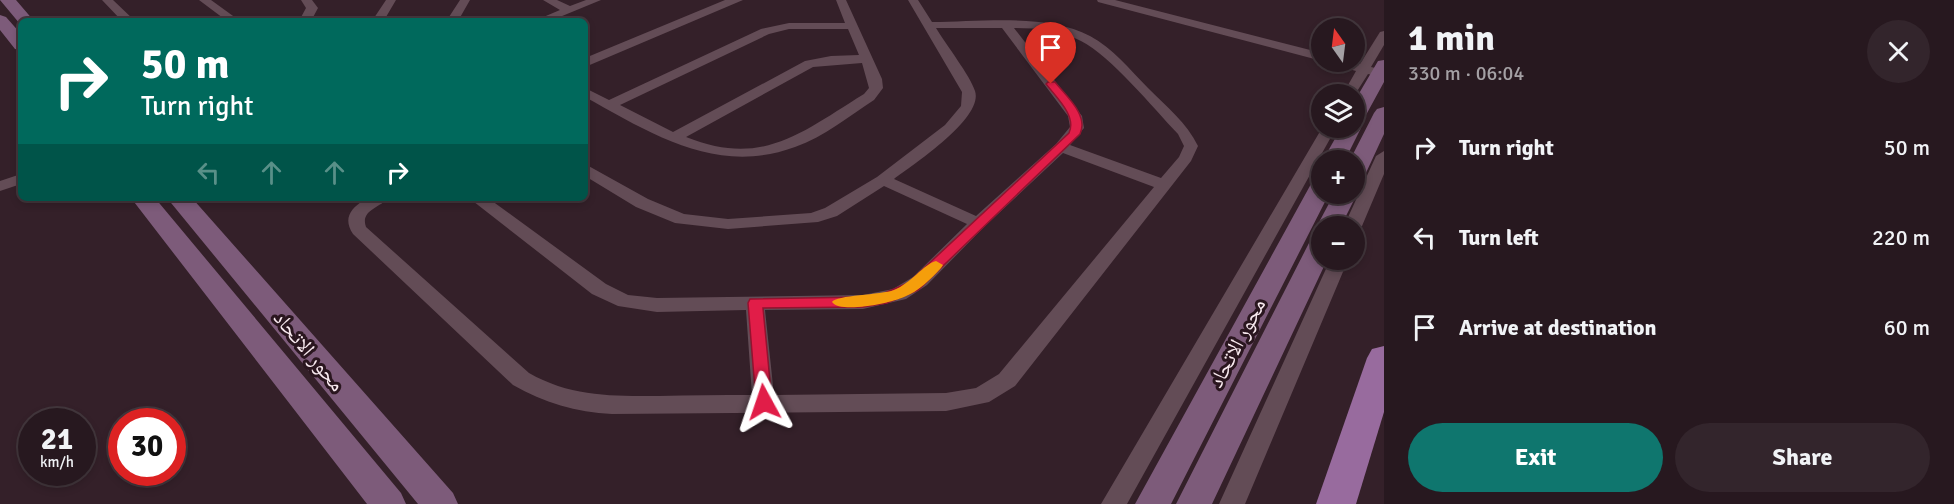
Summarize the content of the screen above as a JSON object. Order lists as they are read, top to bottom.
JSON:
{
  "streets": {
    "street": ["محور الاتحاد"]
  },
  "north": "top",
  "page": {
    "heading": ["1 min", "330 m · 06:04"],
    "map_buttons": ["+", "−"],
    "turn": ["50 m", "Turn right"],
    "list": [
      {
        "name": "Turn right",
        "value": "50 m"
      },
      {
        "name": "Turn left",
        "value": "220 m"
      },
      {
        "name": "Arrive at destination",
        "value": "60 m"
      }
    ],
    "speed": "21 km/h",
    "limit": "30",
    "buttons": ["Exit", "Share"]
  }
}
